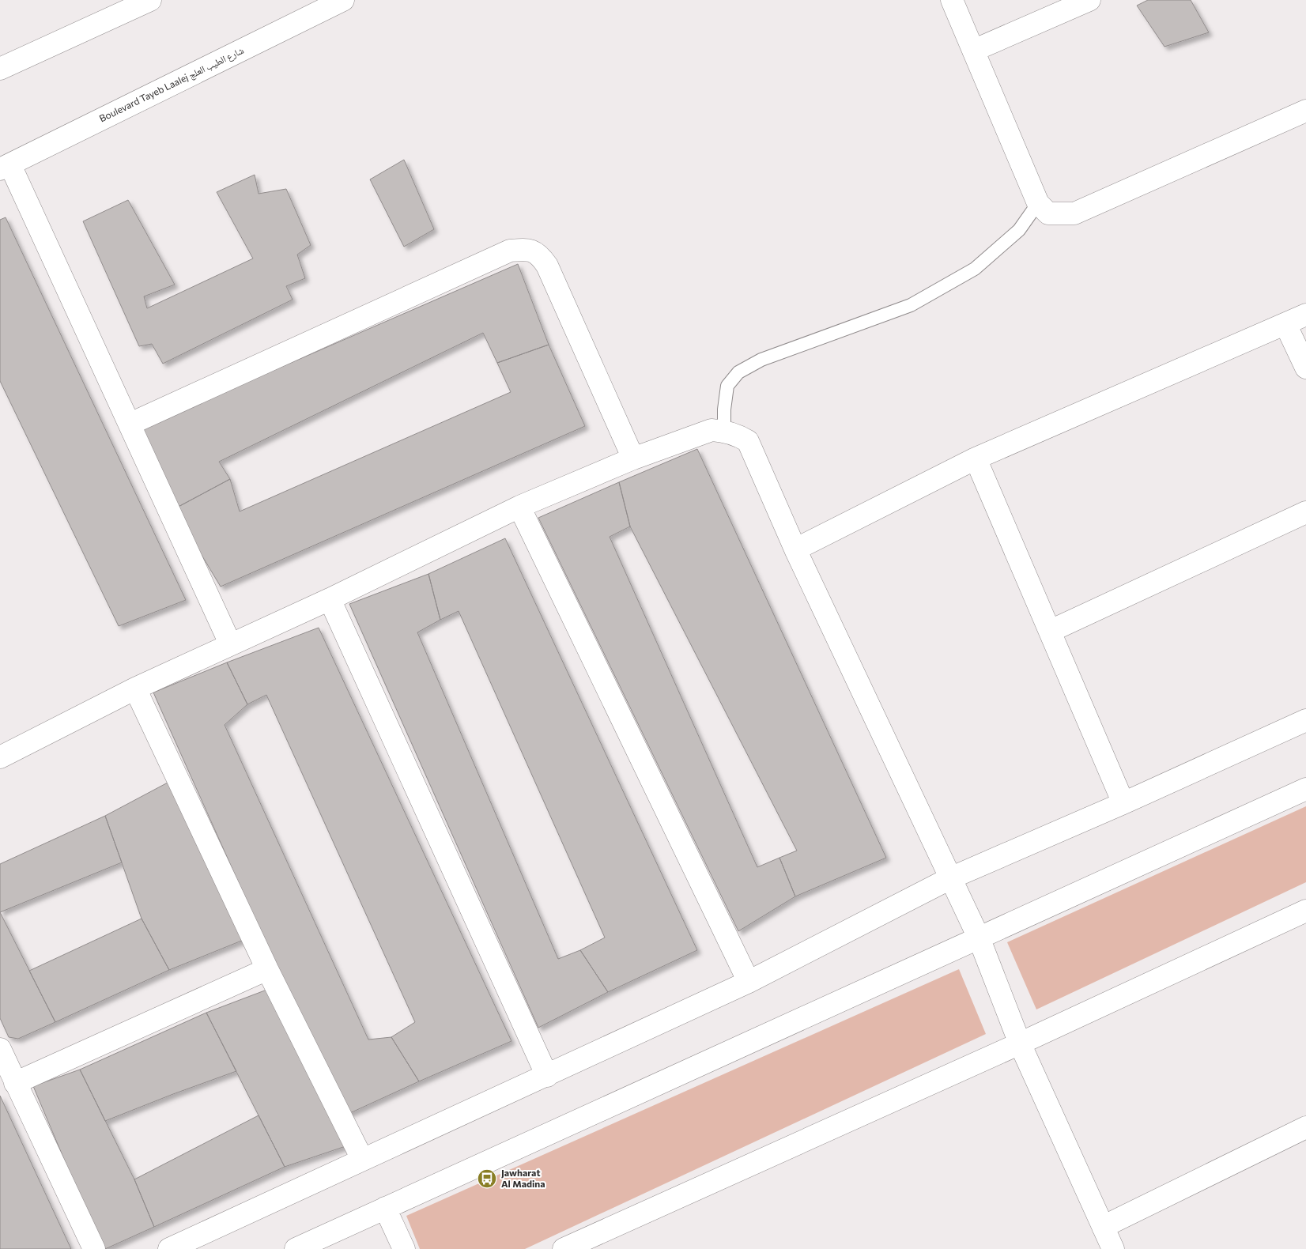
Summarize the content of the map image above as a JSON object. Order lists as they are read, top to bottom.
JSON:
{
  "streets": {
    "street": ["Boulevard Tayeb Laalej شارع الطيب العلج"]
  },
  "places": {
    "bus stop": ["Jawharat Al Madina"]
  }
}
